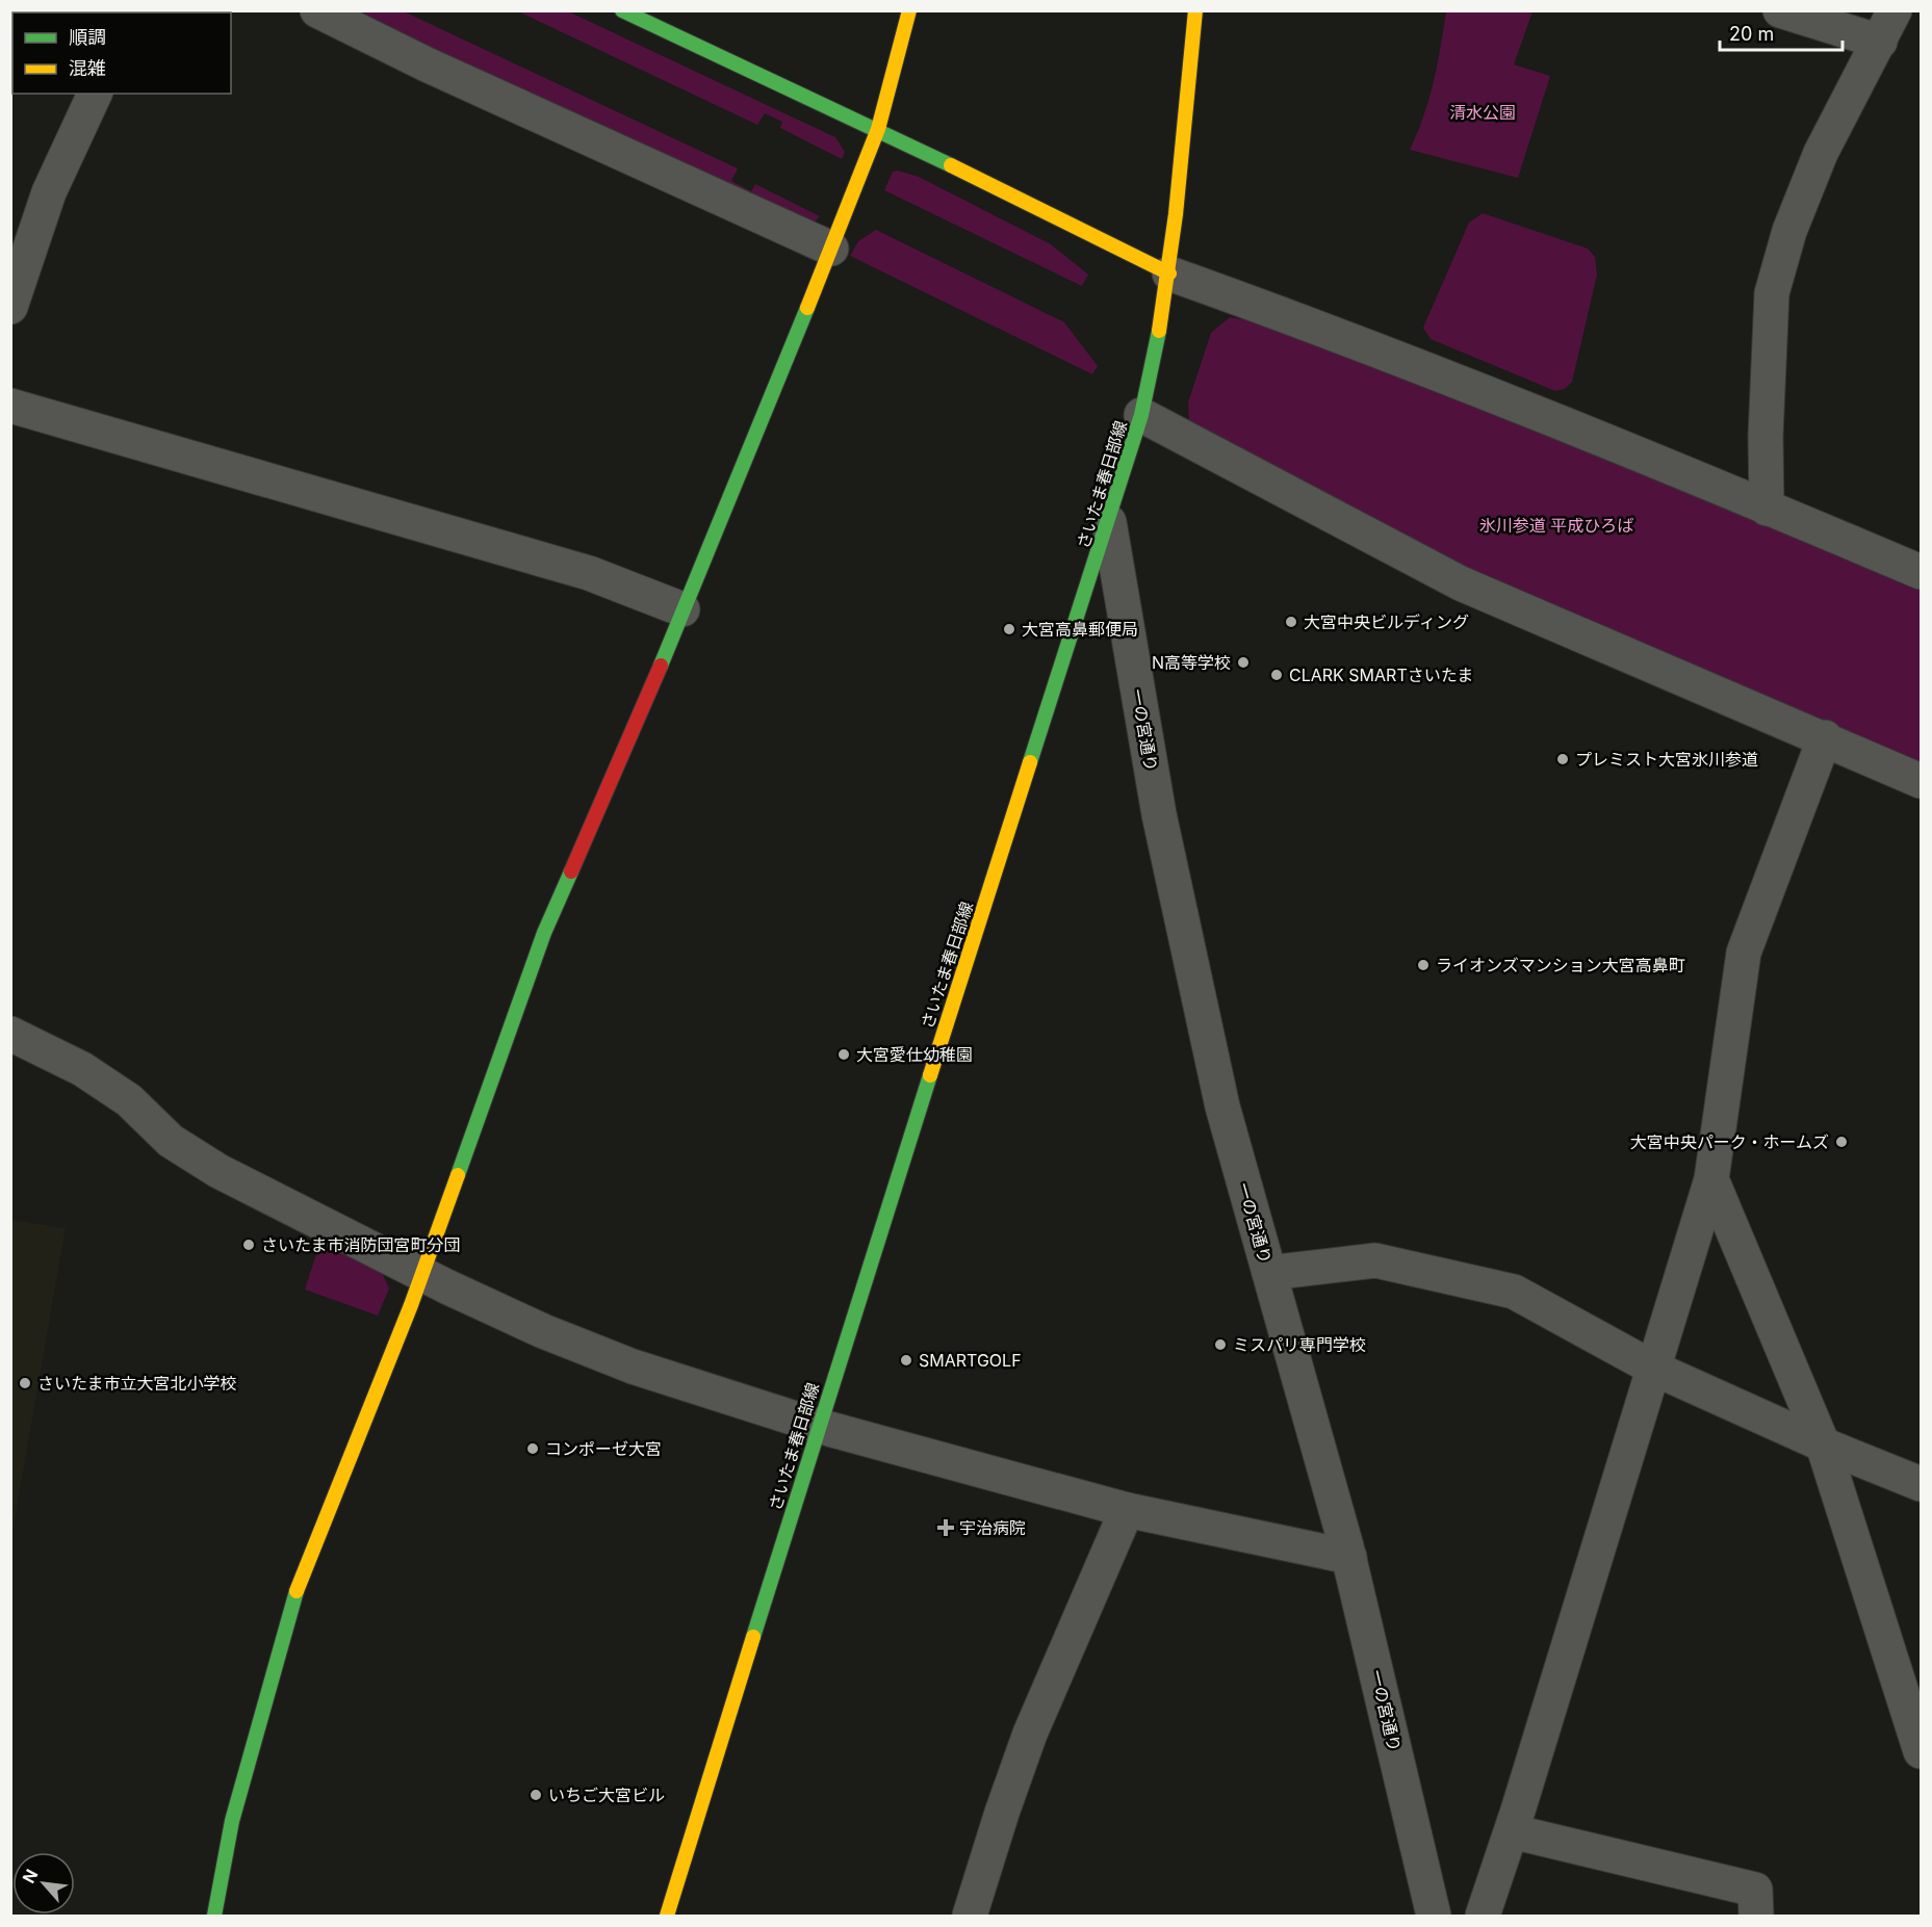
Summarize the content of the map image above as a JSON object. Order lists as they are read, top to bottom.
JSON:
{
  "streets": {
    "street": ["さいたま春日部線", "一の宮通り"]
  },
  "crossings": [
    ["さいたま春日部線", "一の宮通り"]
  ],
  "parks": ["清水公園", "氷川参道 平成ひろば"],
  "places": {
    "other": [
      "大宮中央ビルディング",
      "大宮高鼻郵便局",
      "N高等学校",
      "CLARK SMARTさいたま",
      "プレミスト大宮氷川参道",
      "ライオンズマンション大宮高鼻町",
      "大宮愛仕幼稚園",
      "大宮中央パーク・ホームズ",
      "さいたま市消防団宮町分団",
      "ミスパリ専門学校",
      "SMARTGOLF",
      "さいたま市立大宮北小学校",
      "コンポーゼ大宮",
      "いちご大宮ビル"
    ],
    "health": ["宇治病院"]
  },
  "legend": ["順調", "混雑"],
  "scale_bar": "20 m",
  "north": "top left"
}
